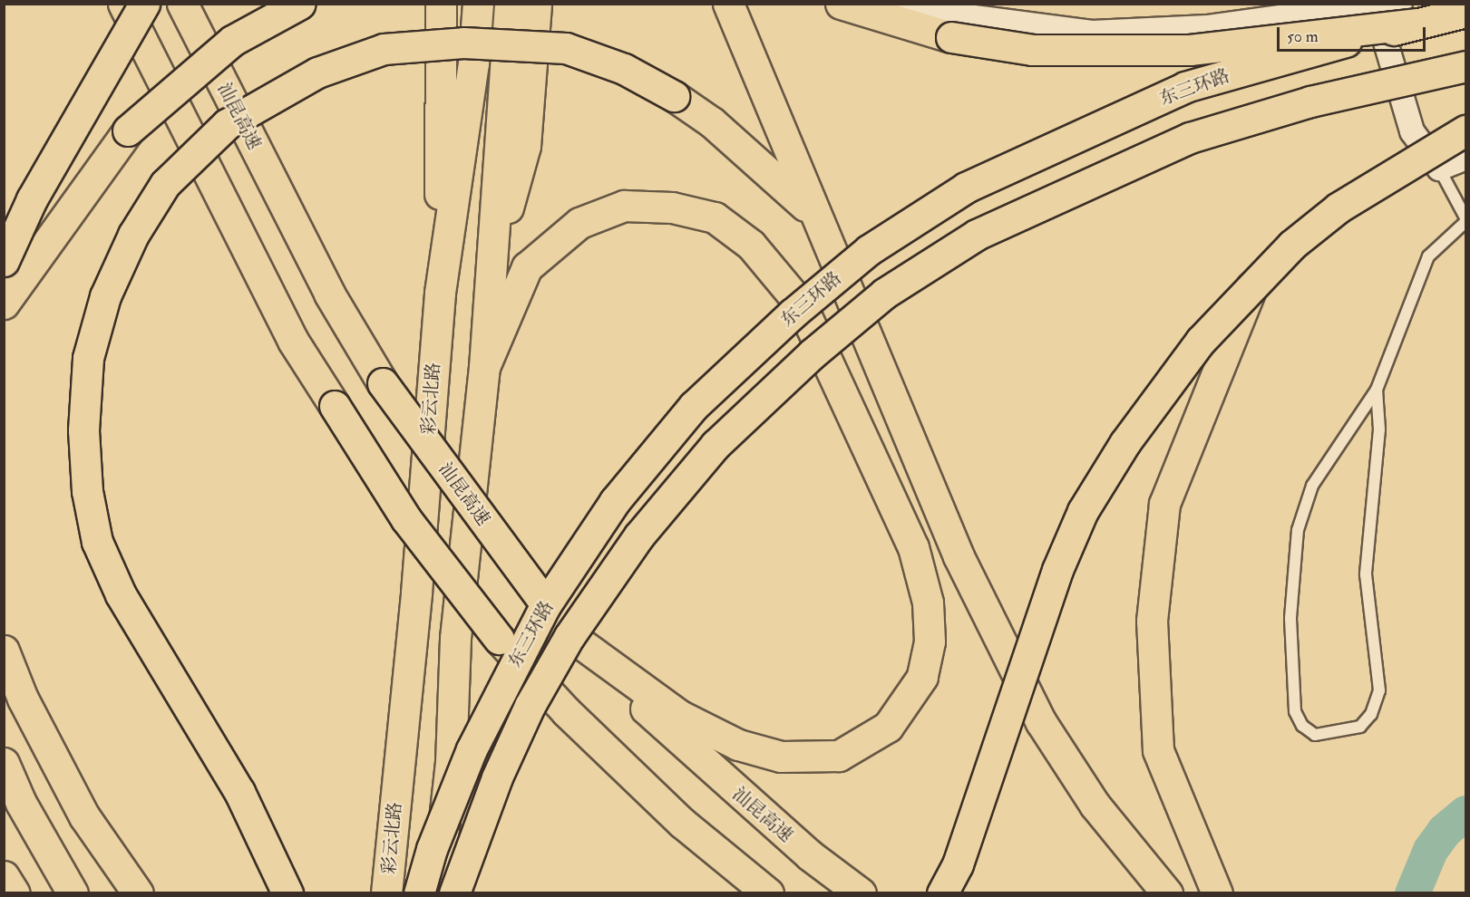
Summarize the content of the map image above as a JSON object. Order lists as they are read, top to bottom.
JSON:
{
  "streets": {
    "highway": ["东三环路", "汕昆高速", "彩云北路"]
  },
  "scale_bar": "50 m"
}
